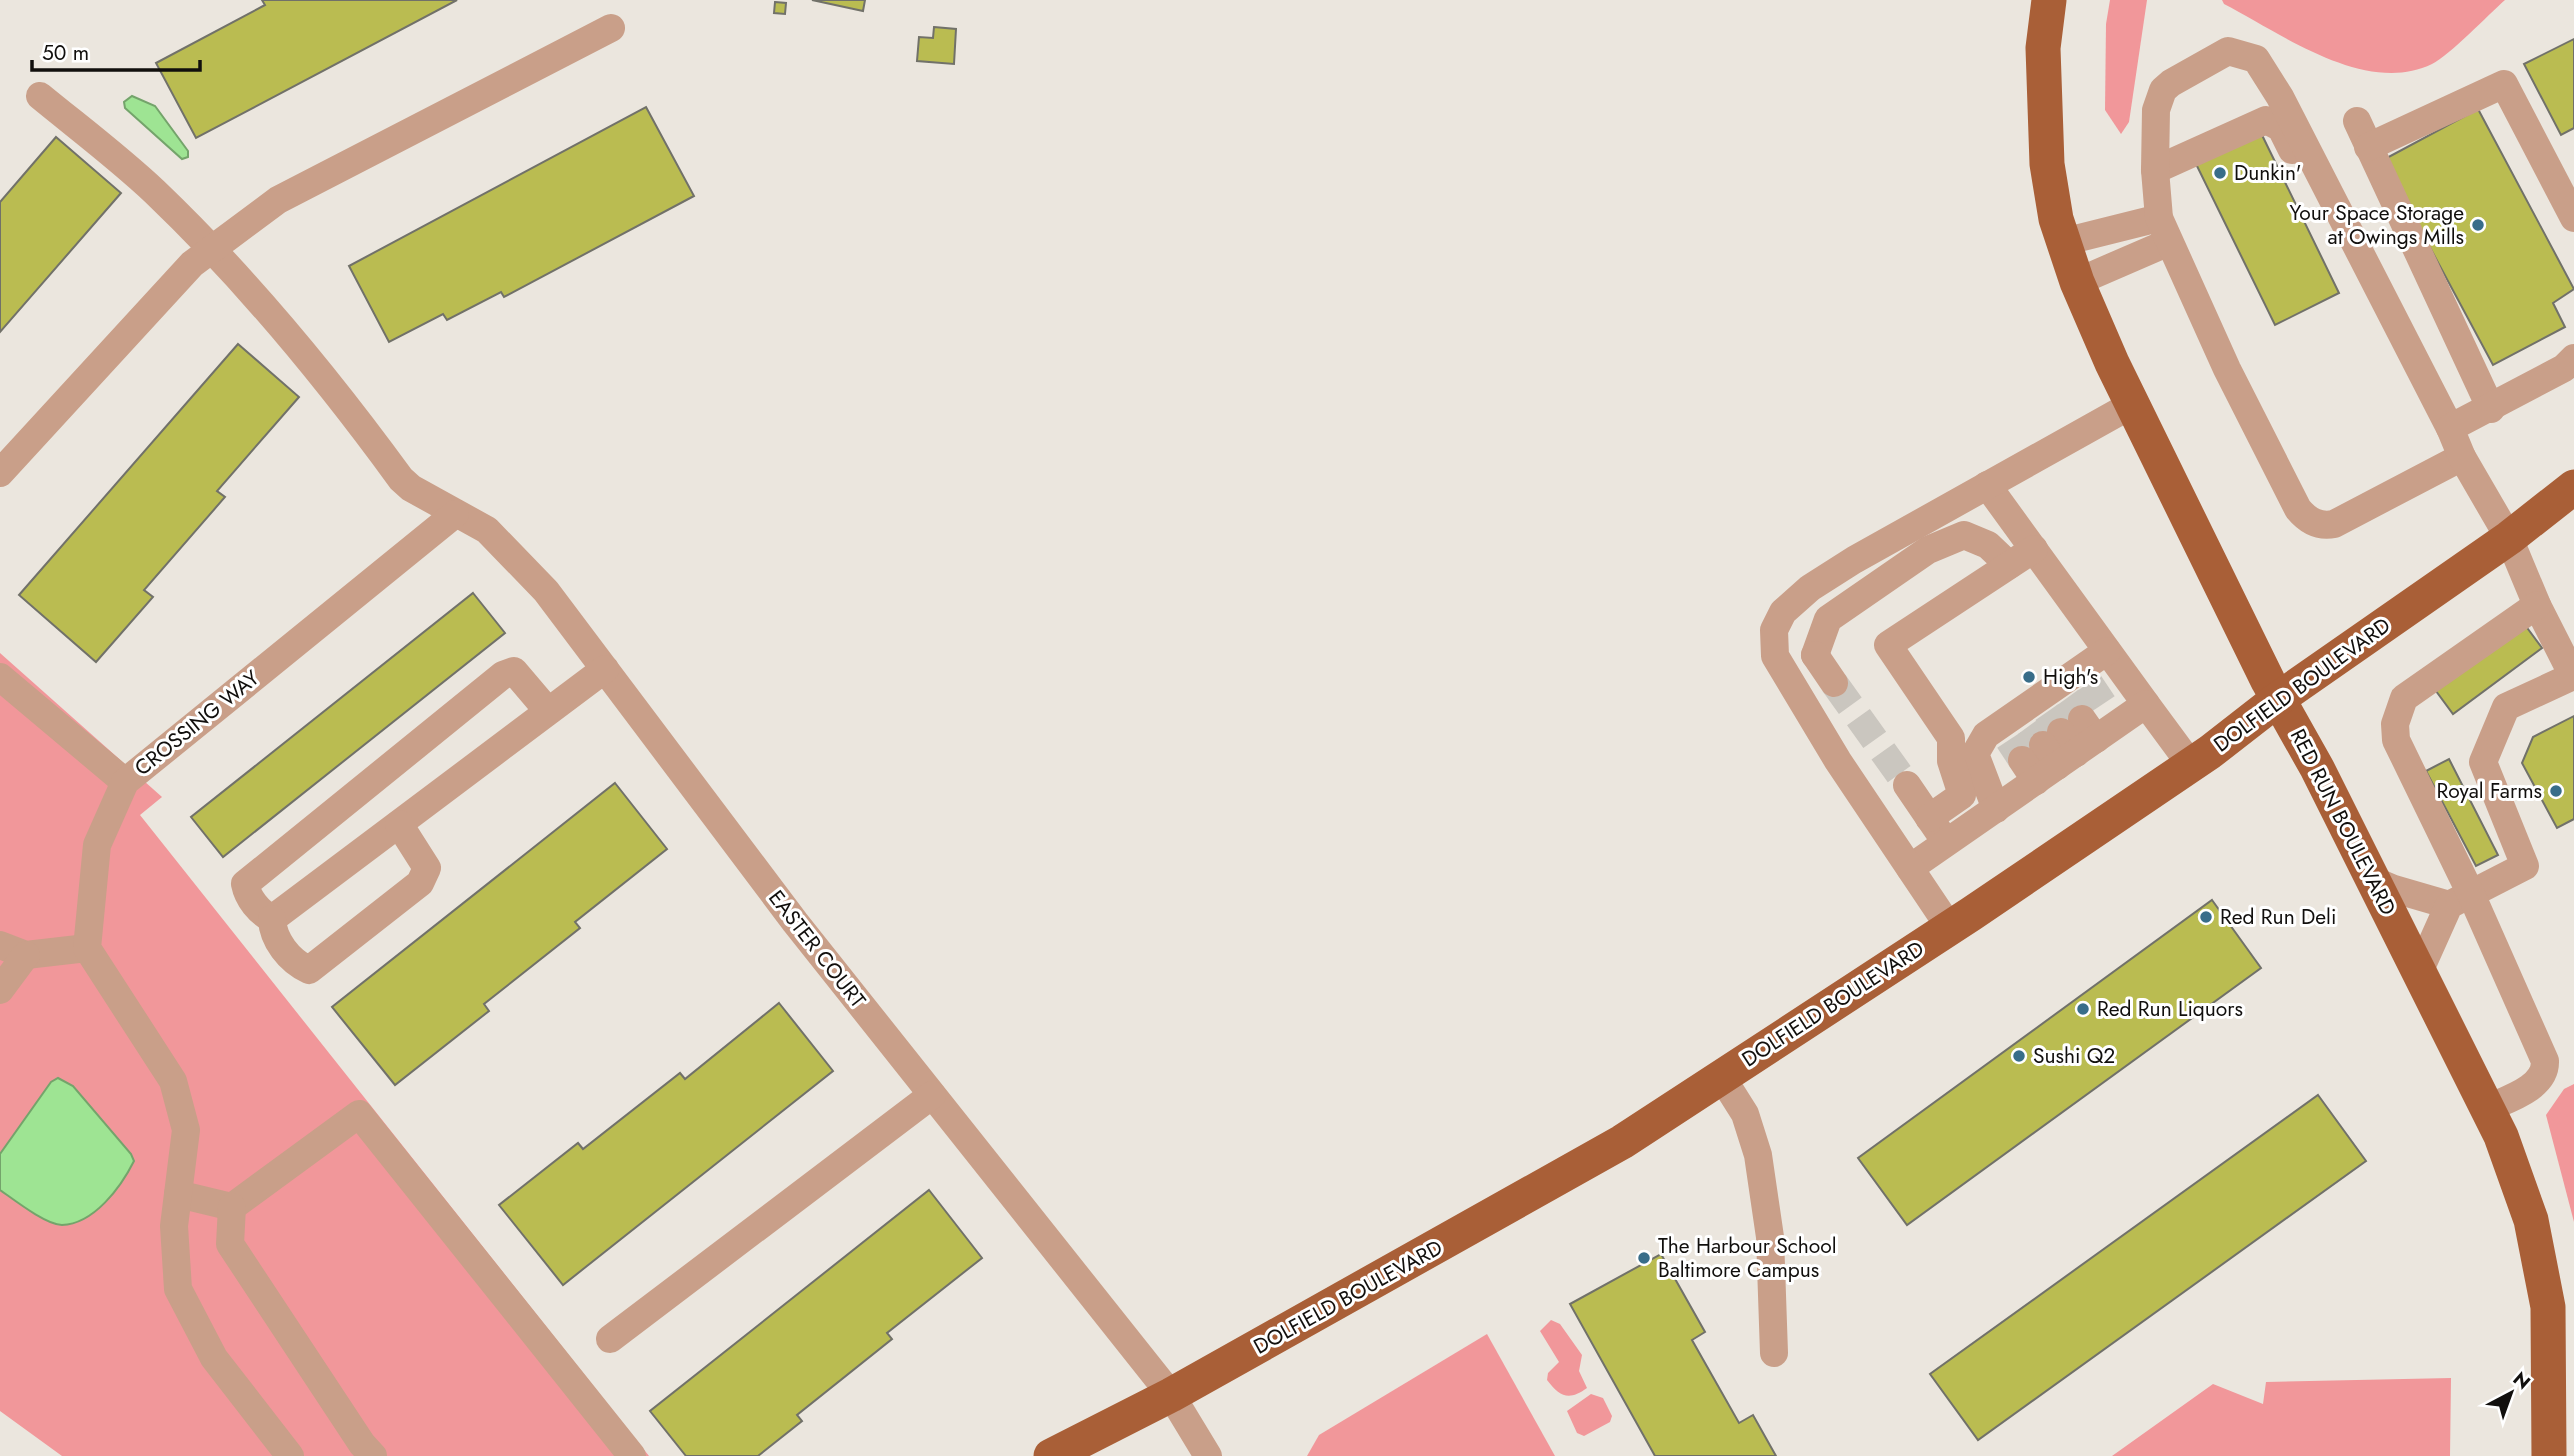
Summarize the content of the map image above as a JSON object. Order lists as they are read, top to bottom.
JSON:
{
  "streets": {
    "main road": ["DOLFIELD BOULEVARD", "RED RUN BOULEVARD"],
    "street": ["CROSSING WAY", "EASTER COURT"]
  },
  "crossings": [
    ["DOLFIELD BOULEVARD", "RED RUN BOULEVARD"],
    ["DOLFIELD BOULEVARD", "EASTER COURT"],
    ["CROSSING WAY", "EASTER COURT"]
  ],
  "places": [
    "Dunkin'",
    "Your Space Storage at Owings Mills",
    "High's",
    "Royal Farms",
    "Red Run Deli",
    "Red Run Liquors",
    "Sushi Q2",
    "The Harbour School Baltimore Campus"
  ],
  "scale_bar": "50 m",
  "north": "top right"
}
